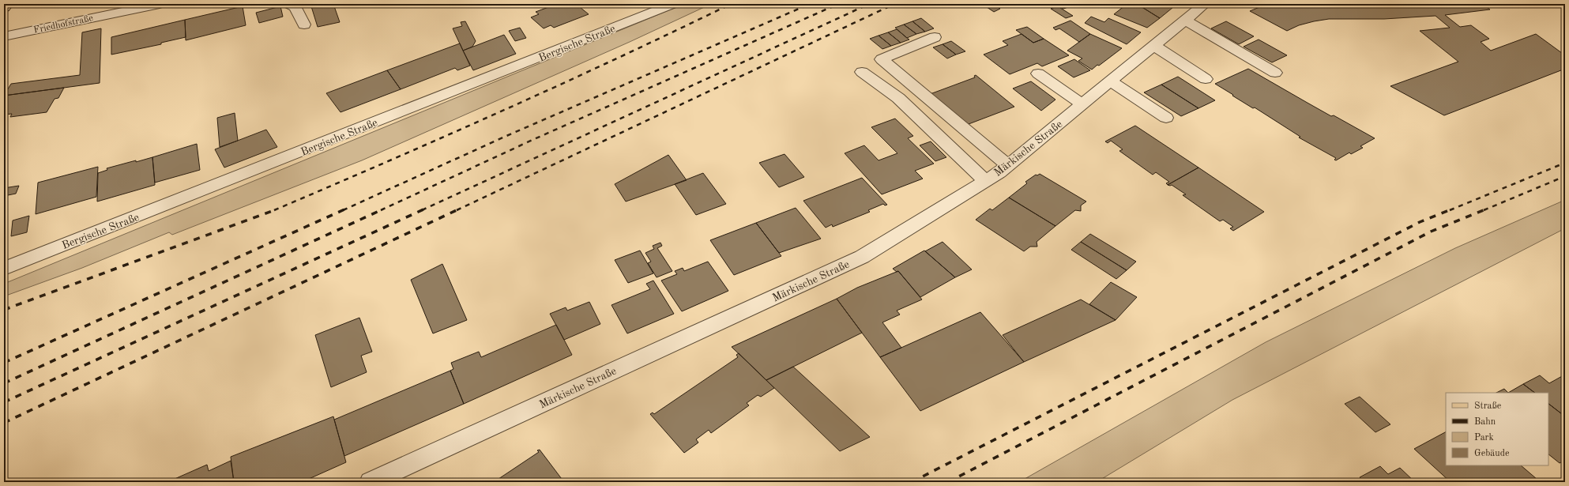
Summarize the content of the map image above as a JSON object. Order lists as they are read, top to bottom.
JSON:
{
  "streets": {
    "street": ["Friedhofstraße", "Bergische Straße", "Märkische Straße"]
  },
  "legend": [
    "Straße",
    "Bahn",
    "Park",
    "Gebäude"
  ]
}
